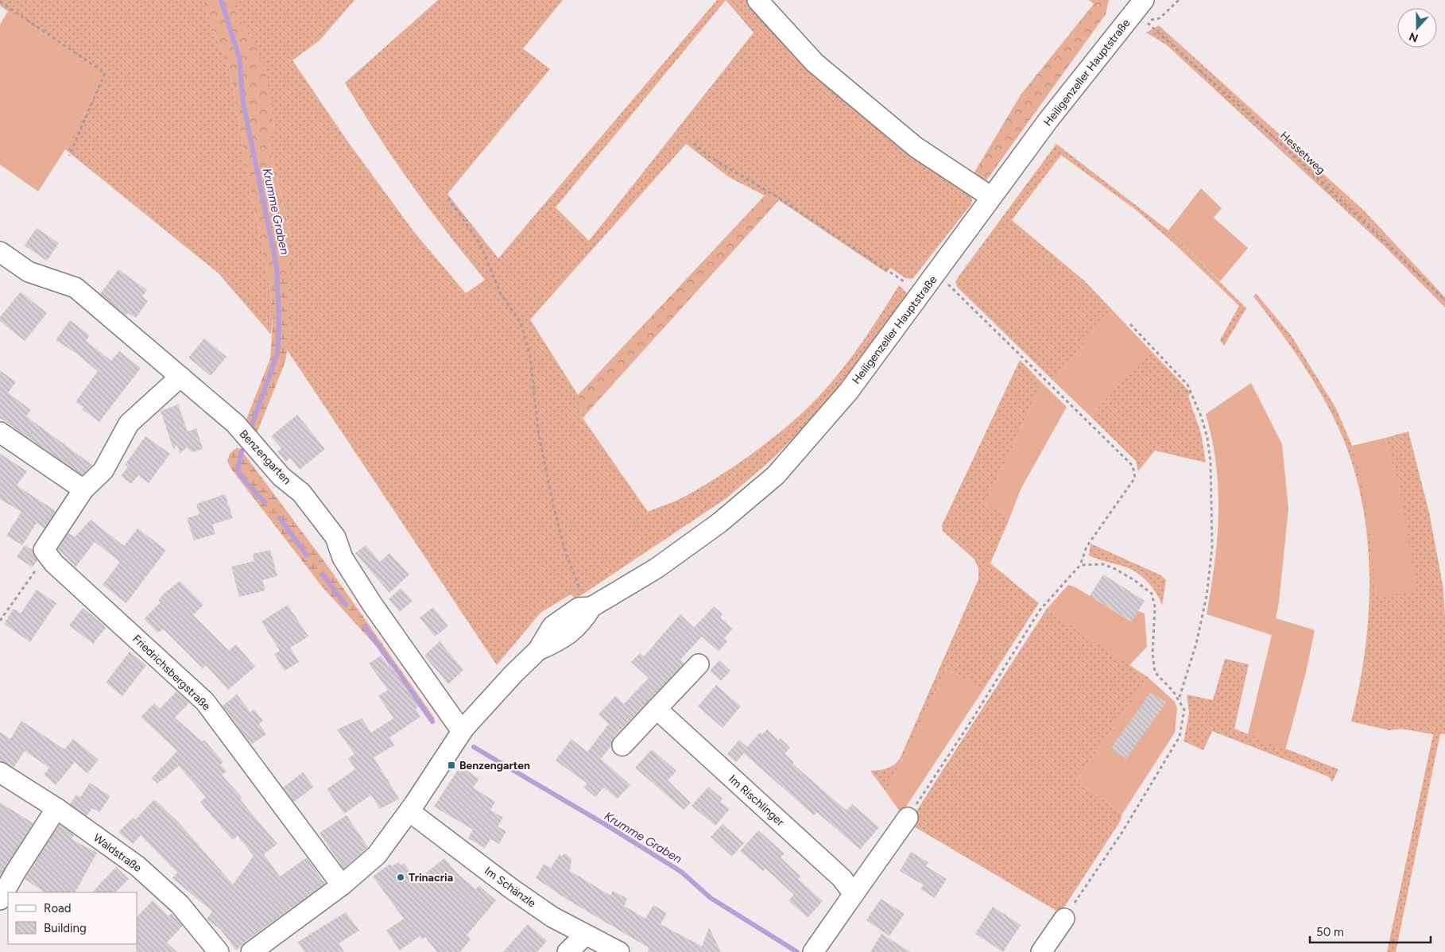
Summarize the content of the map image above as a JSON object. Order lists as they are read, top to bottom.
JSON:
{
  "streets": {
    "street": [
      "Heiligenzeller Hauptstraße",
      "Benzengarten",
      "Friedrichsbergstraße",
      "Im Rischlinger",
      "Waldstraße",
      "Im Schänzle"
    ],
    "path": ["Hessetweg"]
  },
  "crossings": [
    ["Heiligenzeller Hauptstraße", "Benzengarten"],
    ["Heiligenzeller Hauptstraße", "Friedrichsbergstraße"],
    ["Heiligenzeller Hauptstraße", "Im Schänzle"]
  ],
  "water": ["Krumme Graben"],
  "places": {
    "transit": ["Benzengarten"],
    "other": ["Trinacria"]
  },
  "legend": ["Road", "Building"],
  "scale_bar": "50 m",
  "north": "bottom"
}
